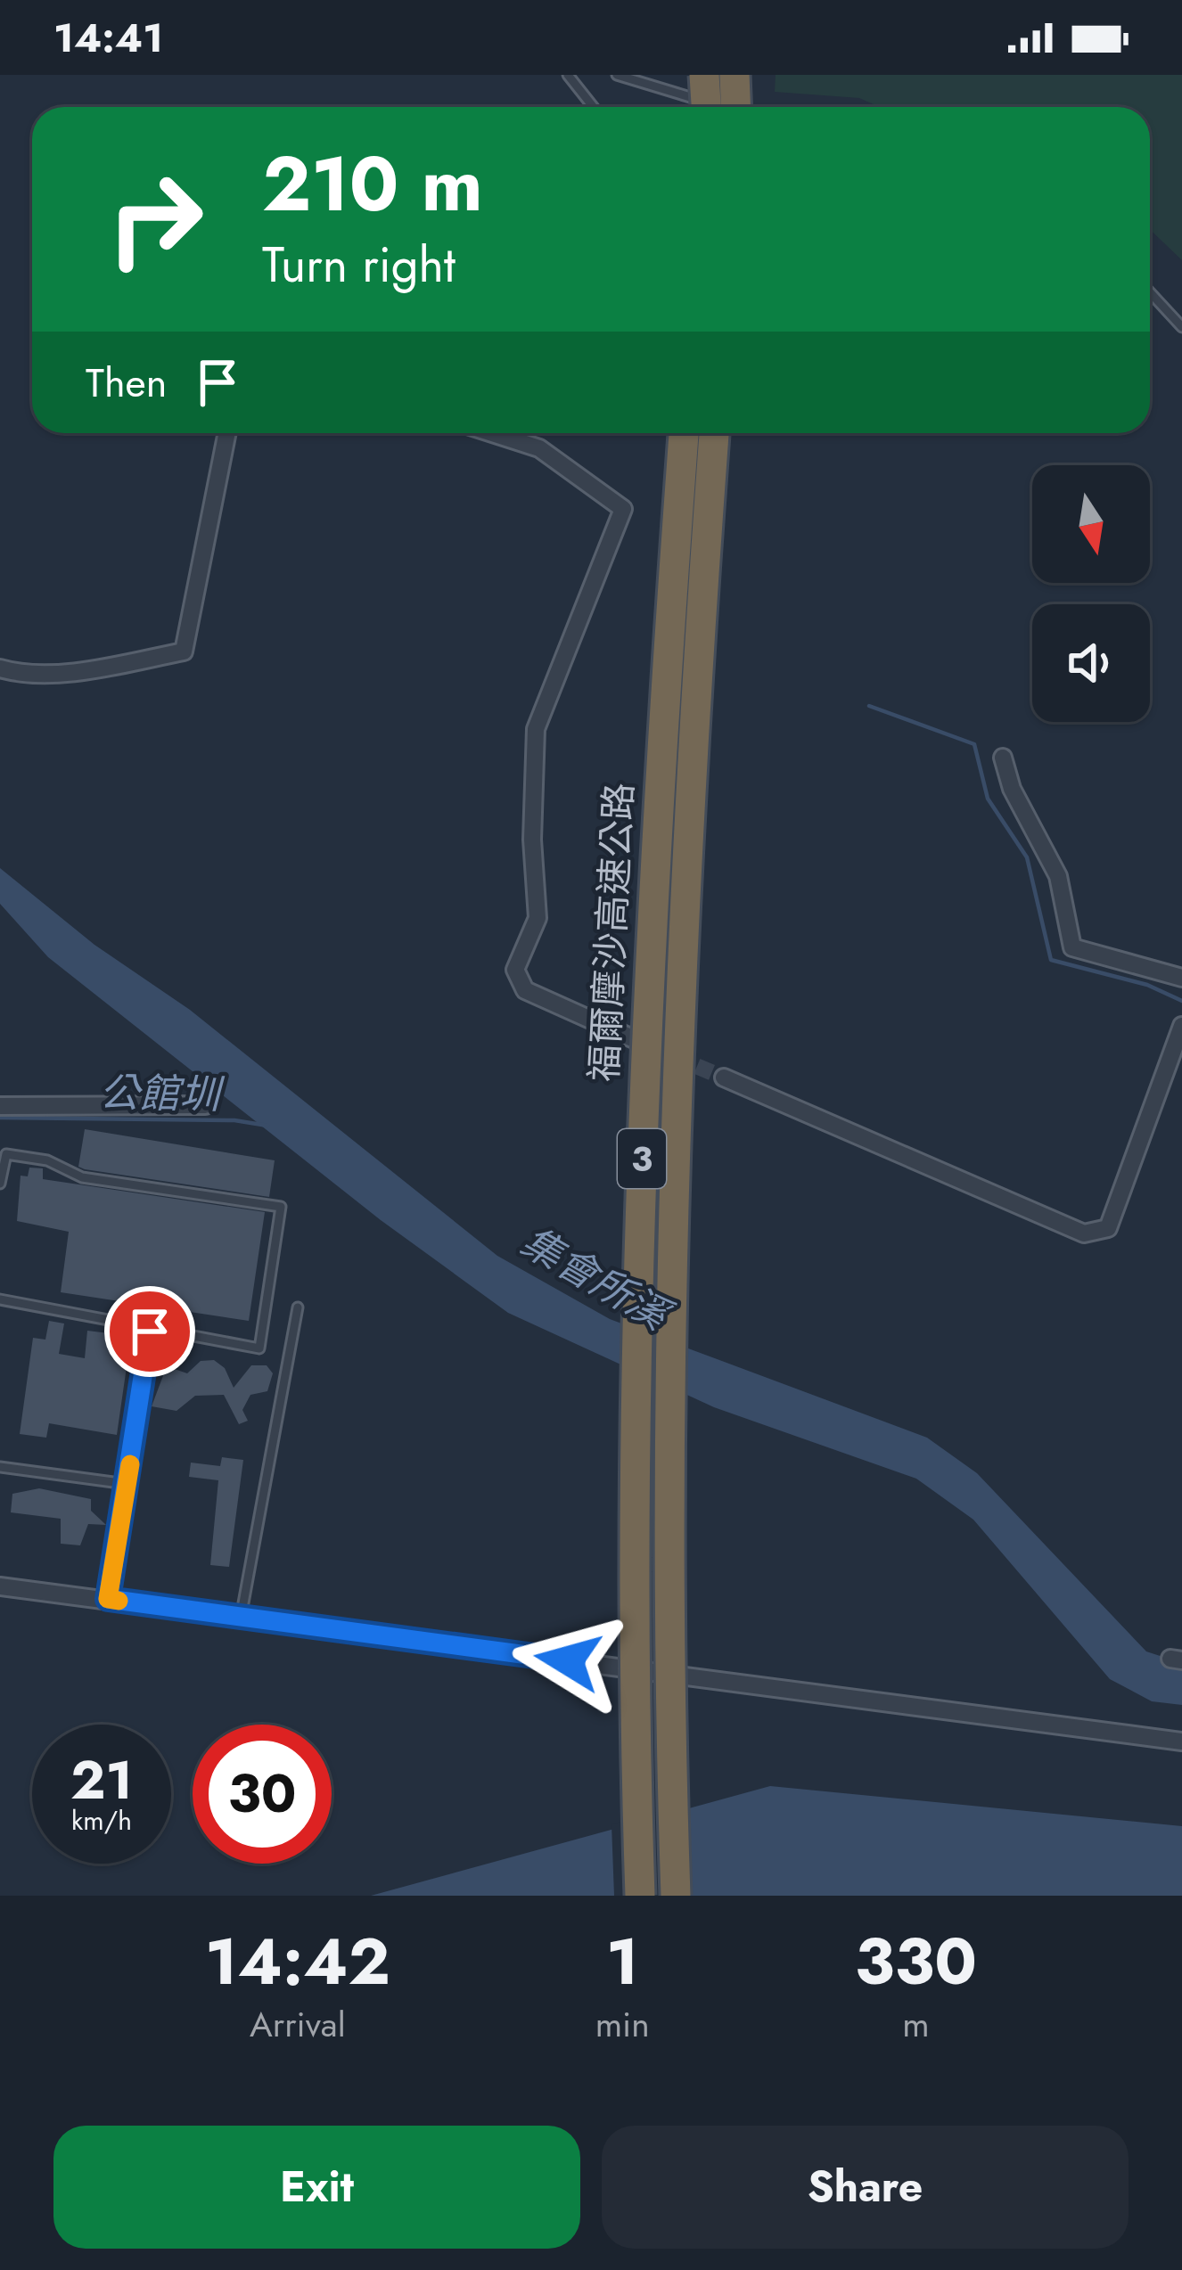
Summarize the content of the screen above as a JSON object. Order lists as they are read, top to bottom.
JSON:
{
  "streets": {
    "highway": ["福爾摩沙高速公路", "3"]
  },
  "water": ["公館圳", "集會所溪"],
  "north": "bottom",
  "page": {
    "status": "14:41",
    "turn": ["210 m", "Turn right"],
    "then": "Then",
    "speed": "21 km/h",
    "limit": "30",
    "eta": [
      "14:42",
      "Arrival",
      "1",
      "min",
      "330",
      "m"
    ],
    "buttons": ["Exit", "Share"]
  }
}
